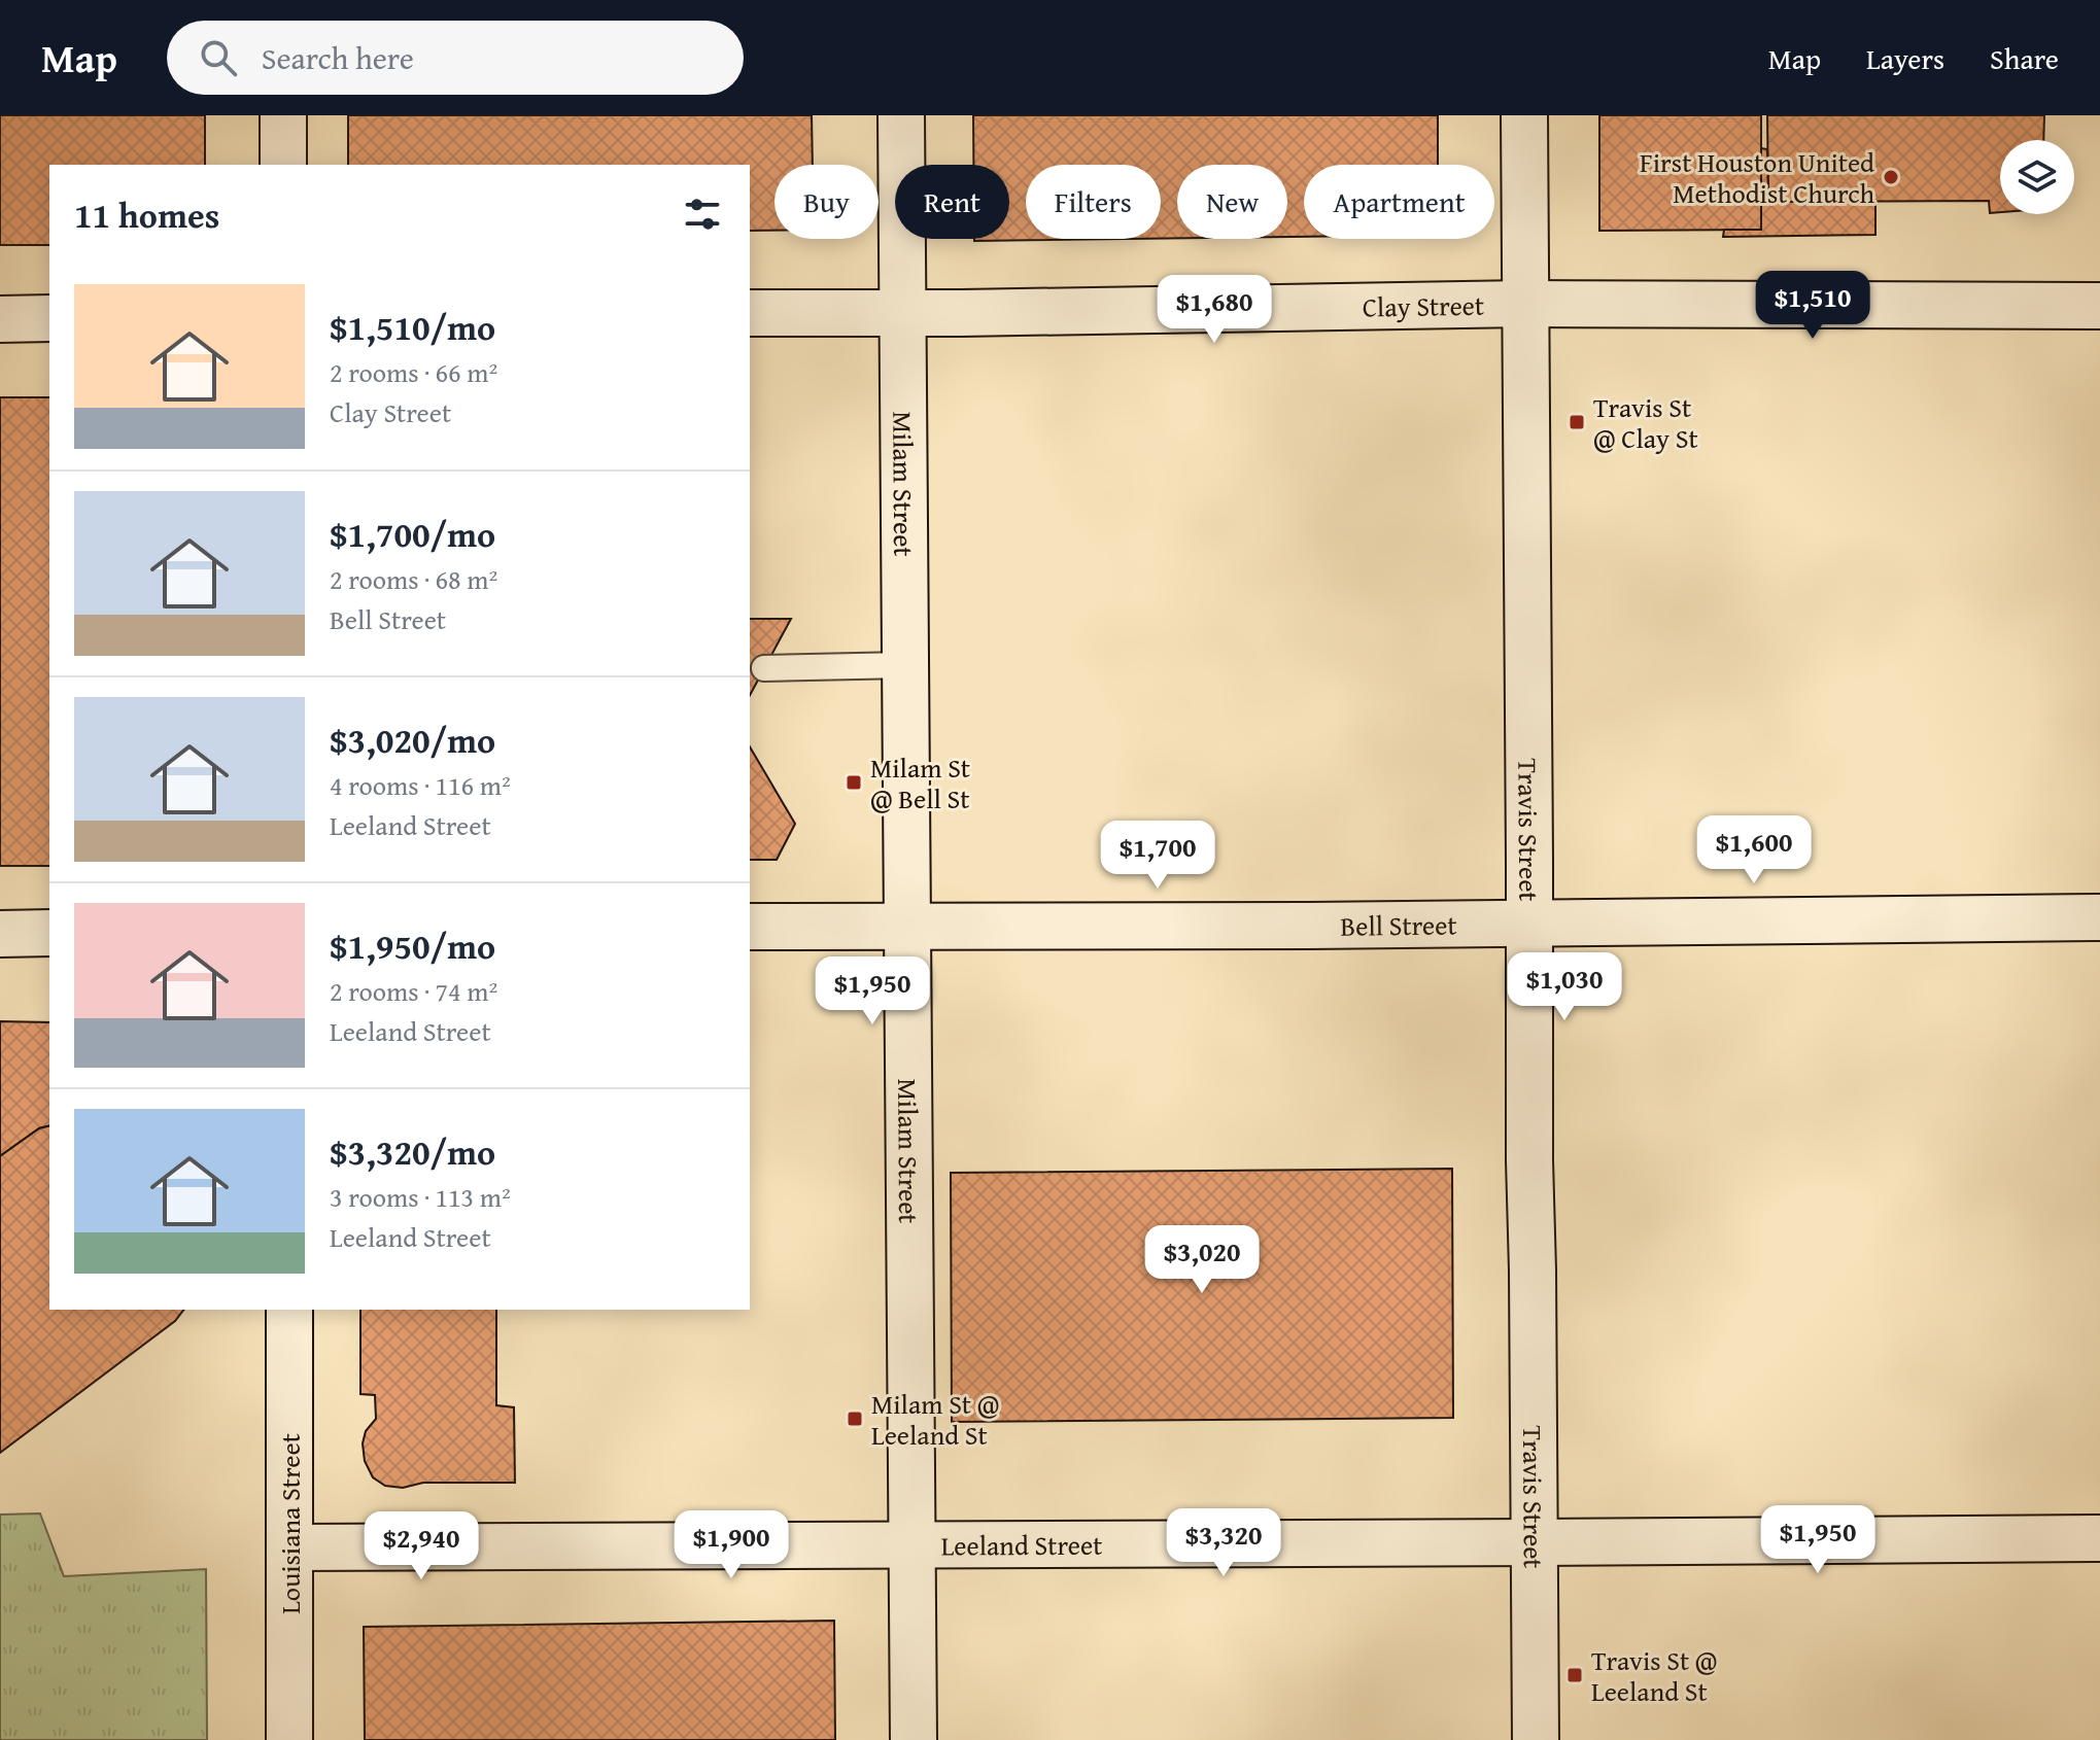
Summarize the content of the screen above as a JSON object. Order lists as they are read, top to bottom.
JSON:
{
  "streets": {
    "main road": [
      "Clay Street",
      "Milam Street",
      "Travis Street",
      "Bell Street",
      "Louisiana Street",
      "Leeland Street"
    ]
  },
  "crossings": [
    ["Clay Street", "Milam Street"],
    ["Clay Street", "Travis Street"],
    ["Milam Street", "Bell Street"],
    ["Milam Street", "Leeland Street"],
    ["Travis Street", "Bell Street"],
    ["Travis Street", "Leeland Street"],
    ["Louisiana Street", "Leeland Street"]
  ],
  "places": {
    "other": ["First Houston United Methodist Church"],
    "transit": [
      "Travis St @ Clay St",
      "Milam St @ Bell St",
      "Milam St @ Leeland St",
      "Travis St @ Leeland St"
    ]
  },
  "page": {
    "header": "Map",
    "search": "Search here",
    "nav": ["Map", "Layers", "Share"],
    "chip": [
      "Buy",
      "Rent",
      "Filters",
      "New",
      "Apartment"
    ],
    "heading": "11 homes",
    "list": [
      {
        "name": "$1,510/mo",
        "note": "2 rooms · 66 m² · Clay Street"
      },
      {
        "name": "$1,700/mo",
        "note": "2 rooms · 68 m² · Bell Street"
      },
      {
        "name": "$3,020/mo",
        "note": "4 rooms · 116 m² · Leeland Street"
      },
      {
        "name": "$1,950/mo",
        "note": "2 rooms · 74 m² · Leeland Street"
      },
      {
        "name": "$3,320/mo",
        "note": "3 rooms · 113 m² · Leeland Street"
      }
    ],
    "price": [
      "$1,510",
      "$1,680",
      "$1,600",
      "$1,700",
      "$1,030",
      "$1,950",
      "$3,020",
      "$1,950",
      "$3,320",
      "$1,900",
      "$2,940"
    ]
  }
}
